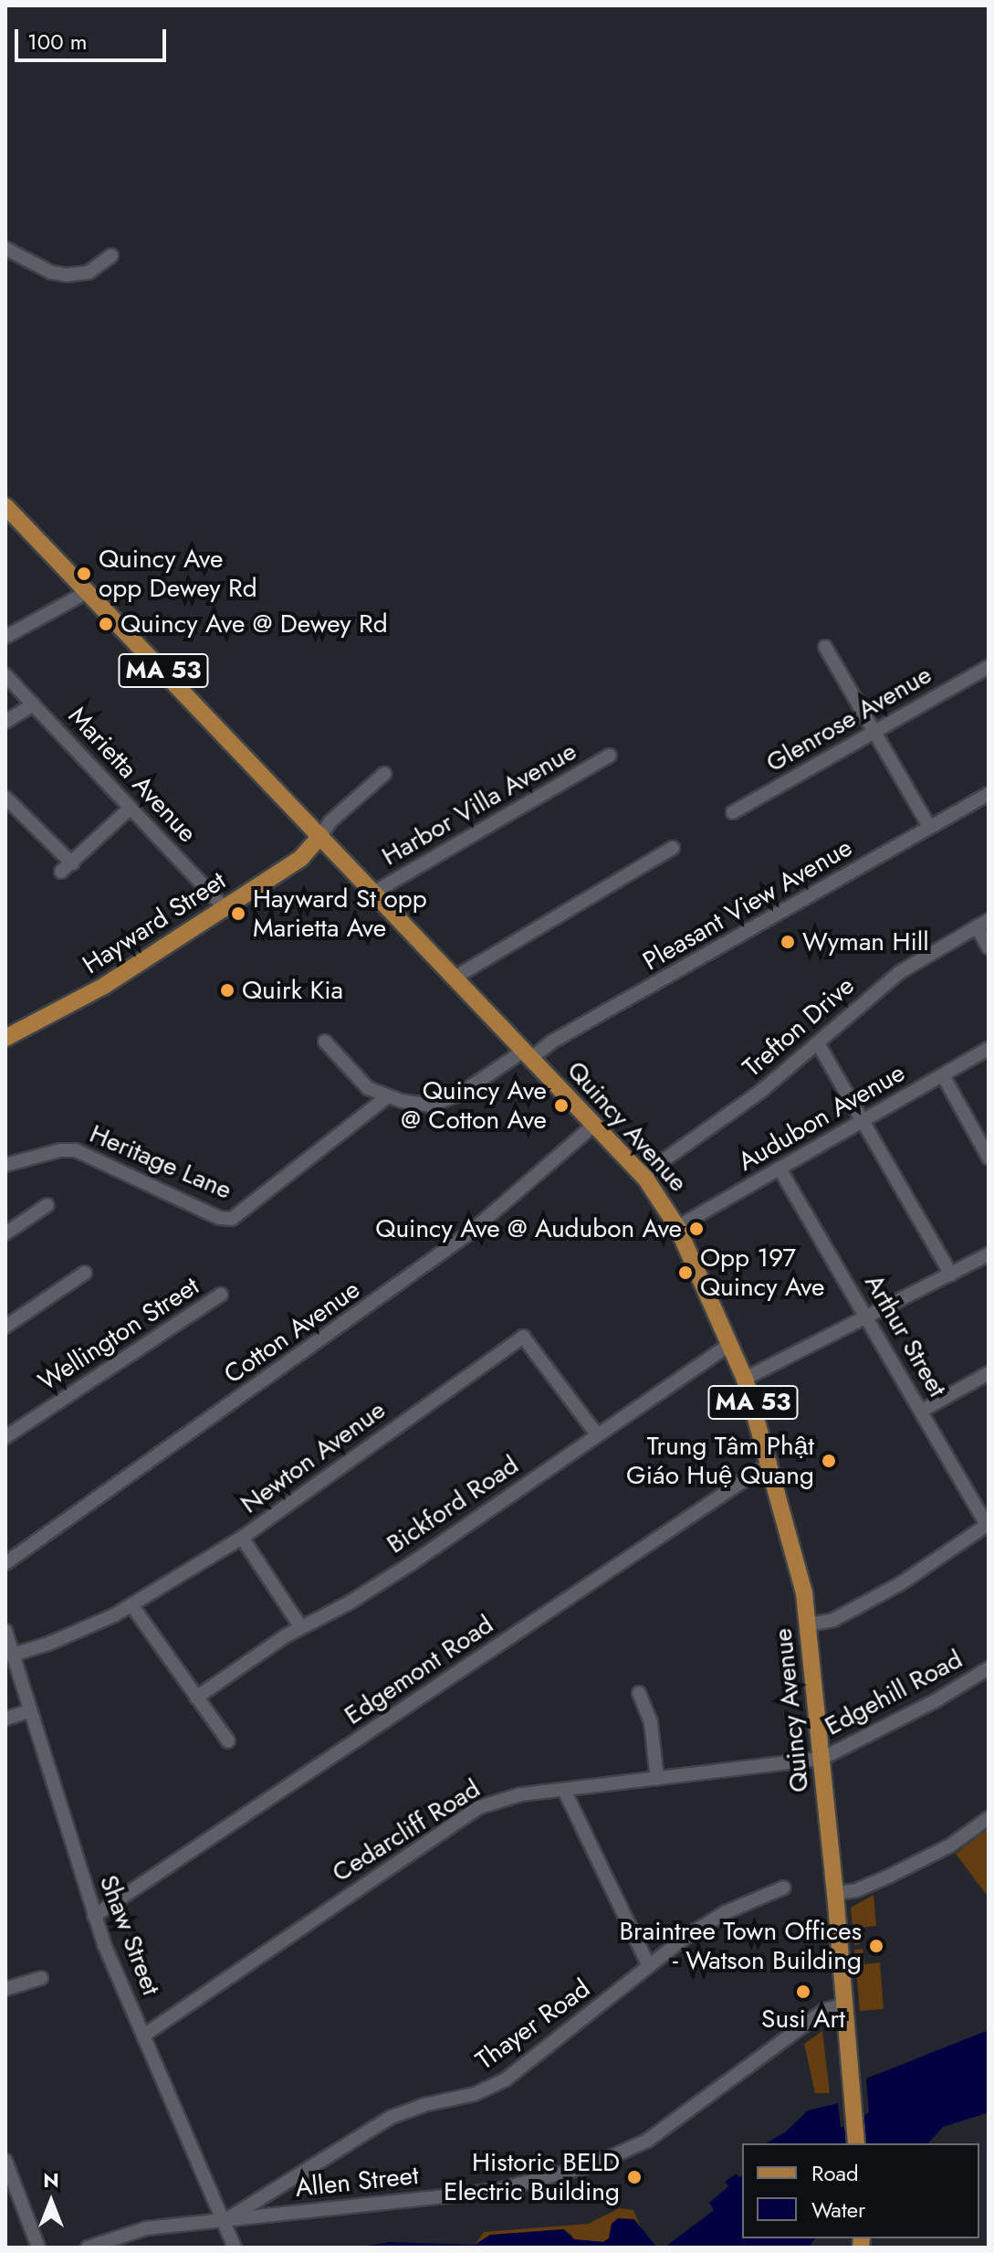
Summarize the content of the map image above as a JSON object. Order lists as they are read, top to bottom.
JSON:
{
  "streets": {
    "main road": ["MA 53", "Hayward Street", "Quincy Avenue"],
    "street": [
      "Glenrose Avenue",
      "Marietta Avenue",
      "Harbor Villa Avenue",
      "Pleasant View Avenue",
      "Trefton Drive",
      "Audubon Avenue",
      "Heritage Lane",
      "Cotton Avenue",
      "Wellington Street",
      "Arthur Street",
      "Newton Avenue",
      "Bickford Road",
      "Edgemont Road",
      "Edgehill Road",
      "Cedarcliff Road",
      "Shaw Street",
      "Thayer Road",
      "Allen Street"
    ]
  },
  "crossings": [
    ["Marietta Avenue", "Hayward Street"],
    ["Harbor Villa Avenue", "Quincy Avenue"],
    ["Pleasant View Avenue", "Quincy Avenue"],
    ["Pleasant View Avenue", "Heritage Lane"],
    ["Hayward Street", "Quincy Avenue"],
    ["Trefton Drive", "Quincy Avenue"],
    ["Audubon Avenue", "Quincy Avenue"],
    ["Audubon Avenue", "Arthur Street"],
    ["Quincy Avenue", "Cotton Avenue"],
    ["Quincy Avenue", "Bickford Road"],
    ["Quincy Avenue", "Edgemont Road"],
    ["Quincy Avenue", "Edgehill Road"],
    ["Quincy Avenue", "Cedarcliff Road"],
    ["Quincy Avenue", "Allen Street"],
    ["Newton Avenue", "Bickford Road"],
    ["Newton Avenue", "Shaw Street"],
    ["Edgemont Road", "Shaw Street"],
    ["Edgehill Road", "Cedarcliff Road"],
    ["Cedarcliff Road", "Shaw Street"],
    ["Shaw Street", "Thayer Road"],
    ["Shaw Street", "Allen Street"],
    ["Thayer Road", "Allen Street"]
  ],
  "places": [
    "Quincy Ave opp Dewey Rd",
    "Quincy Ave @ Dewey Rd",
    "Hayward St opp Marietta Ave",
    "Wyman Hill",
    "Quirk Kia",
    "Quincy Ave @ Cotton Ave",
    "Quincy Ave @ Audubon Ave",
    "Opp 197 Quincy Ave",
    "Trung Tâm Phật Giáo Huệ Quang",
    "Braintree Town Offices - Watson Building",
    "Susi Art",
    "Historic BELD Electric Building"
  ],
  "legend": ["Road", "Water"],
  "scale_bar": "100 m",
  "north": "top"
}
